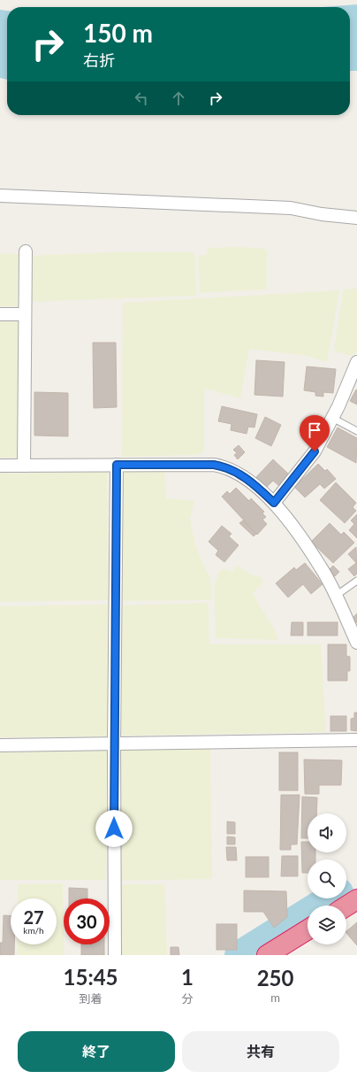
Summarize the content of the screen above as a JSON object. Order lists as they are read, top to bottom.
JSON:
{
  "page": {
    "turn": ["150 m", "右折"],
    "speed": "27 km/h",
    "limit": "30",
    "eta": [
      "15:45",
      "到着",
      "1",
      "分",
      "250",
      "m"
    ],
    "buttons": ["終了", "共有"]
  }
}
